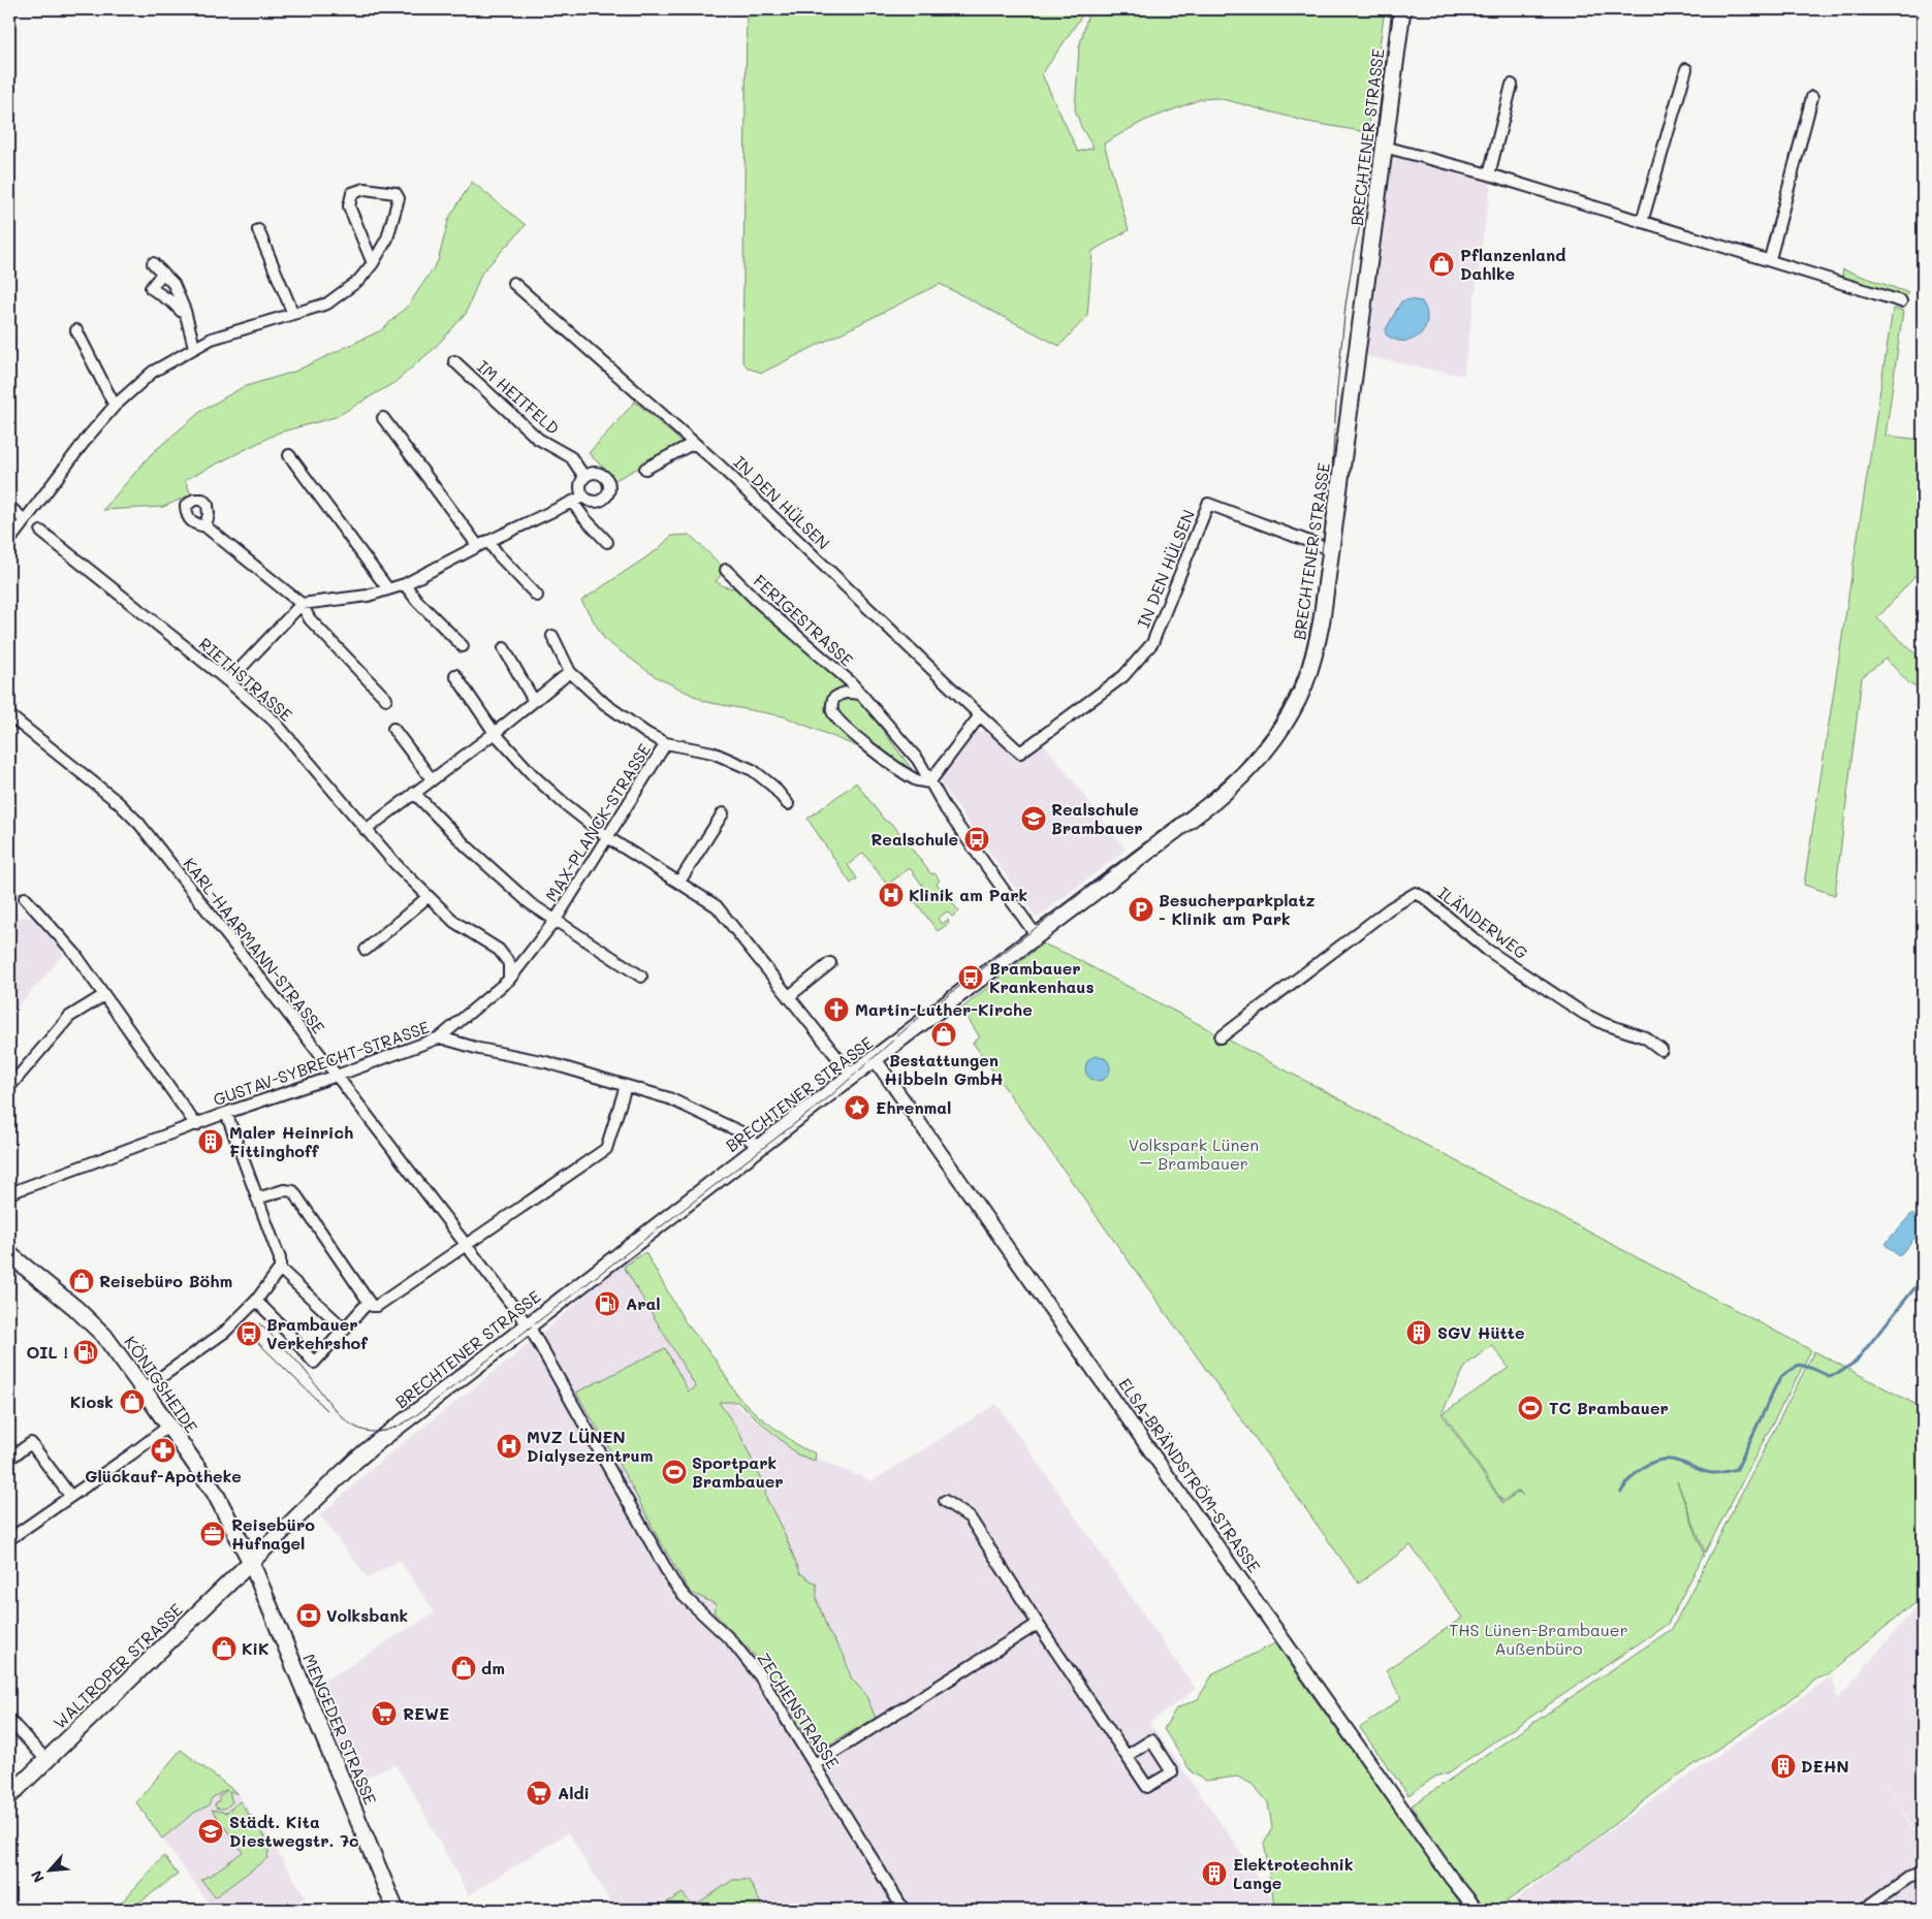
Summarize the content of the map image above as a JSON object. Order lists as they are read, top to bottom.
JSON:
{
  "streets": {
    "main road": [
      "BRECHTENER STRASSE",
      "KÖNIGSHEIDE",
      "WALTROPER STRASSE",
      "MENGEDER STRASSE"
    ],
    "street": [
      "IM HEITFELD",
      "IN DEN HÜLSEN",
      "FERIGESTRASSE",
      "RIETHSTRASSE",
      "MAX-PLANCK-STRASSE",
      "ILÄNDERWEG",
      "KARL-HAARMANN-STRASSE",
      "GUSTAV-SYBRECHT-STRASSE",
      "ELSA-BRÄNDSTRÖM-STRASSE",
      "ZECHENSTRASSE"
    ]
  },
  "crossings": [
    ["BRECHTENER STRASSE", "IN DEN HÜLSEN"],
    ["BRECHTENER STRASSE", "FERIGESTRASSE"],
    ["BRECHTENER STRASSE", "KARL-HAARMANN-STRASSE"],
    ["BRECHTENER STRASSE", "GUSTAV-SYBRECHT-STRASSE"],
    ["BRECHTENER STRASSE", "KÖNIGSHEIDE"],
    ["BRECHTENER STRASSE", "ELSA-BRÄNDSTRÖM-STRASSE"],
    ["BRECHTENER STRASSE", "WALTROPER STRASSE"],
    ["BRECHTENER STRASSE", "ZECHENSTRASSE"],
    ["BRECHTENER STRASSE", "MENGEDER STRASSE"],
    ["RIETHSTRASSE", "MAX-PLANCK-STRASSE"],
    ["MAX-PLANCK-STRASSE", "GUSTAV-SYBRECHT-STRASSE"],
    ["KARL-HAARMANN-STRASSE", "GUSTAV-SYBRECHT-STRASSE"],
    ["KARL-HAARMANN-STRASSE", "ZECHENSTRASSE"],
    ["KÖNIGSHEIDE", "WALTROPER STRASSE"],
    ["KÖNIGSHEIDE", "MENGEDER STRASSE"],
    ["WALTROPER STRASSE", "MENGEDER STRASSE"]
  ],
  "parks": ["Volkspark Lünen – Brambauer", "THS Lünen-Brambauer Außenbüro"],
  "places": {
    "shop": [
      "Pflanzenland Dahlke",
      "Bestattungen Hibbeln GmbH",
      "Reisebüro Böhm",
      "Kiosk",
      "KiK",
      "dm"
    ],
    "school or university": ["Realschule Brambauer", "Städt. Kita Diestwegstr. 7c"],
    "bus stop": ["Realschule", "Brambauer Krankenhaus", "Brambauer Verkehrshof"],
    "hospital": ["Klinik am Park", "MVZ LÜNEN Dialysezentrum"],
    "parking": ["Besucherparkplatz - Klinik am Park"],
    "church": ["Martin-Luther-Kirche"],
    "place": ["Ehrenmal"],
    "building": [
      "Maler Heinrich Fittinghoff",
      "SGV Hütte",
      "DEHN",
      "Elektrotechnik Lange"
    ],
    "fuel station": ["Aral", "OIL !"],
    "sports": ["TC Brambauer", "Sportpark Brambauer"],
    "pharmacy": ["Glückauf-Apotheke"],
    "office": ["Reisebüro Hufnagel"],
    "bank": ["Volksbank"],
    "supermarket": ["REWE", "Aldi"]
  },
  "north": "bottom left"
}
